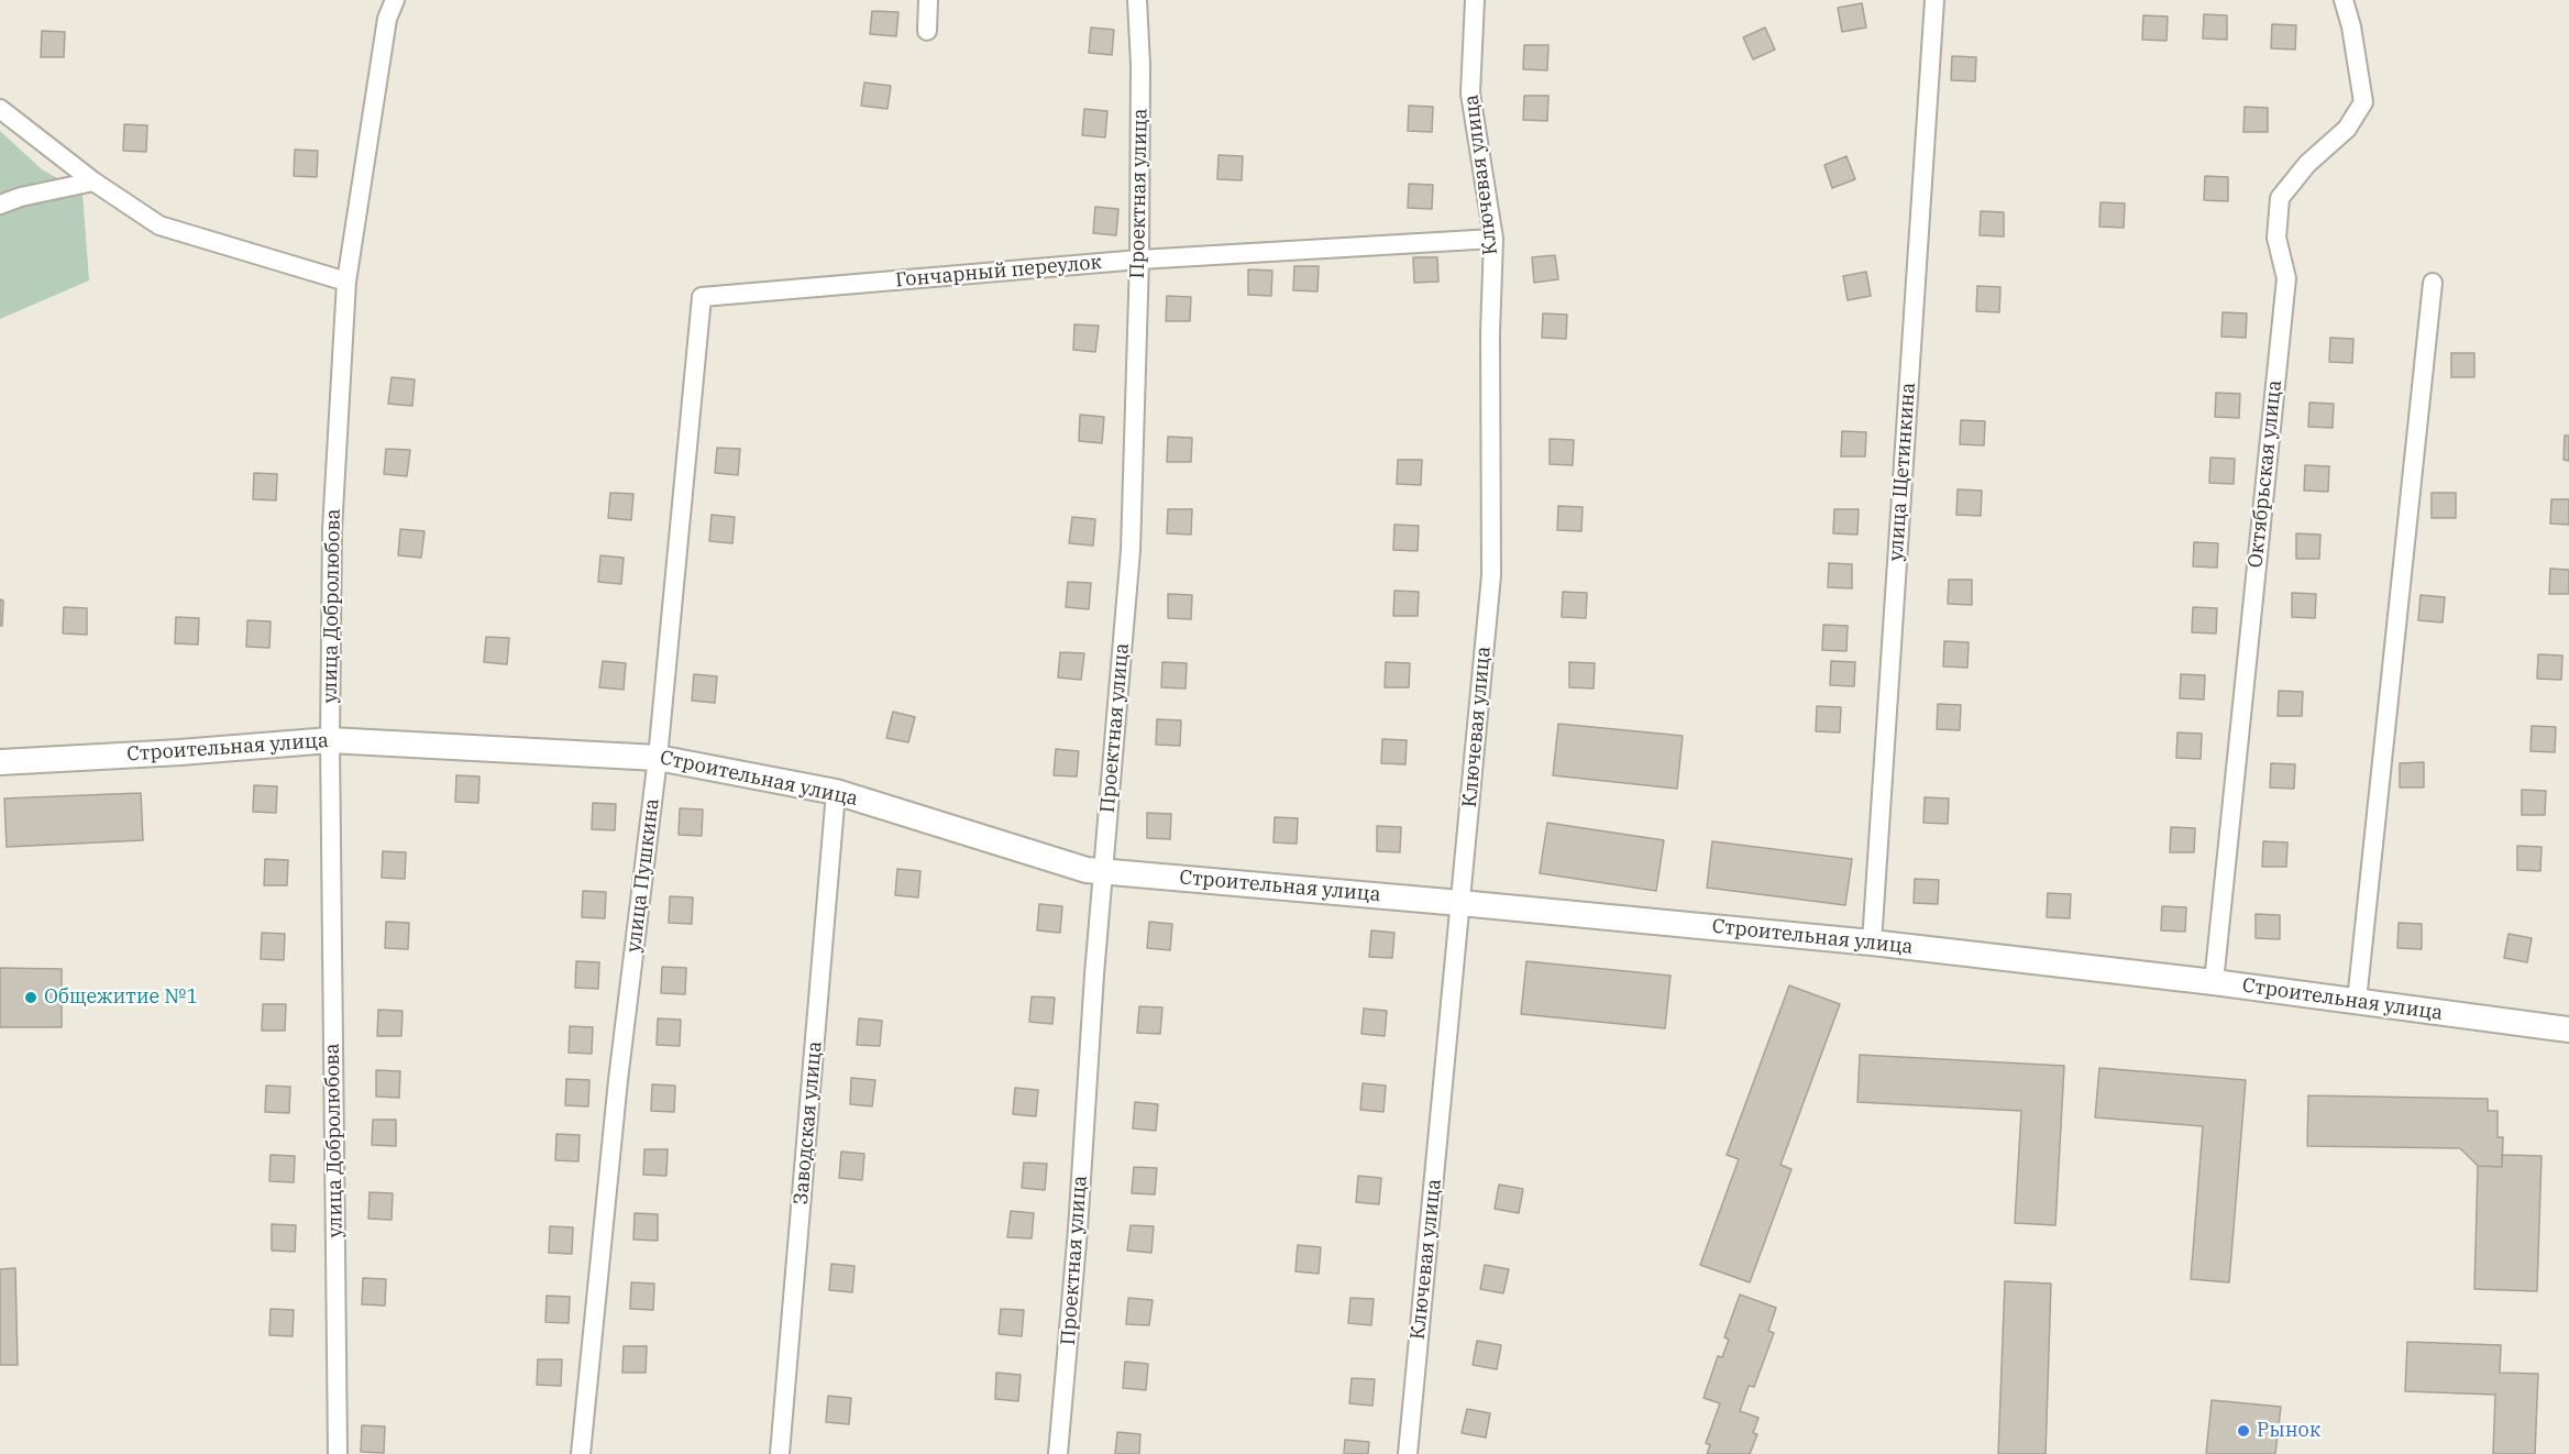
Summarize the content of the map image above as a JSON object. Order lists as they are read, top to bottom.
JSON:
{
  "streets": {
    "street": [
      "Ключевая улица",
      "Проектная улица",
      "Гончарный переулок",
      "улица Щетинкина",
      "Октябрьская улица",
      "улица Добролюбова",
      "Строительная улица",
      "улица Пушкина",
      "Заводская улица"
    ]
  },
  "crossings": [
    ["Ключевая улица", "Гончарный переулок"],
    ["Ключевая улица", "Строительная улица"],
    ["Проектная улица", "Гончарный переулок"],
    ["Проектная улица", "Строительная улица"],
    ["Гончарный переулок", "улица Пушкина"],
    ["улица Щетинкина", "Строительная улица"],
    ["Октябрьская улица", "Строительная улица"],
    ["улица Добролюбова", "Строительная улица"],
    ["Строительная улица", "улица Пушкина"],
    ["Строительная улица", "Заводская улица"]
  ],
  "places": ["Общежитие №1", "Рынок"]
}
